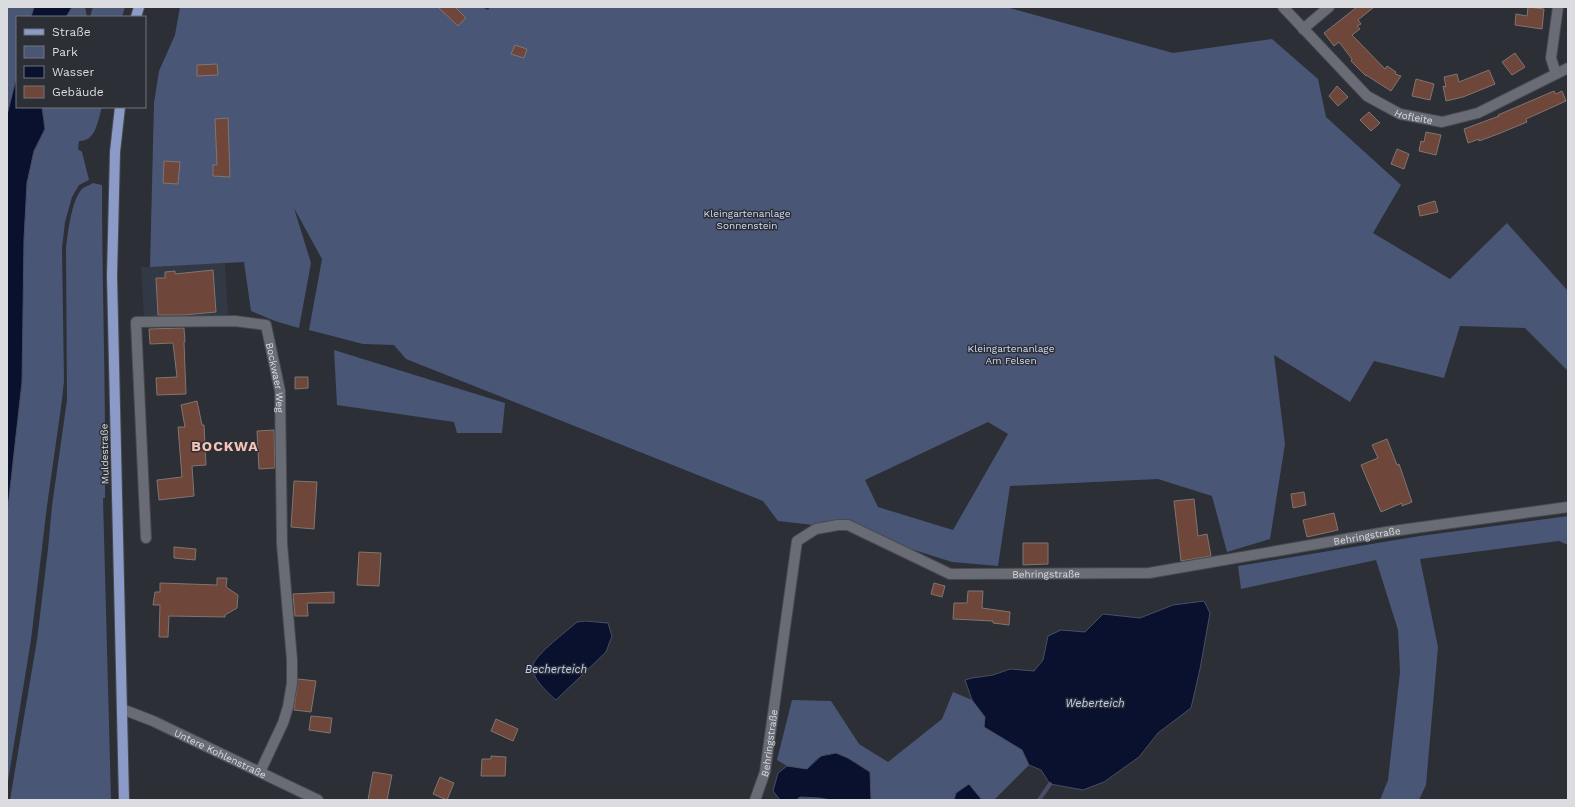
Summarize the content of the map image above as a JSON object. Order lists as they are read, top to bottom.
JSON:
{
  "streets": {
    "main road": ["Muldestraße"],
    "street": [
      "Hofleite",
      "Bockwaer Weg",
      "Behringstraße",
      "Untere Kohlenstraße"
    ]
  },
  "crossings": [
    ["Bockwaer Weg", "Untere Kohlenstraße"],
    ["Muldestraße", "Untere Kohlenstraße"]
  ],
  "districts": ["BOCKWA"],
  "water": ["Becherteich", "Weberteich"],
  "parks": ["Kleingartenanlage Sonnenstein", "Kleingartenanlage Am Felsen"],
  "legend": [
    "Straße",
    "Park",
    "Wasser",
    "Gebäude"
  ]
}
